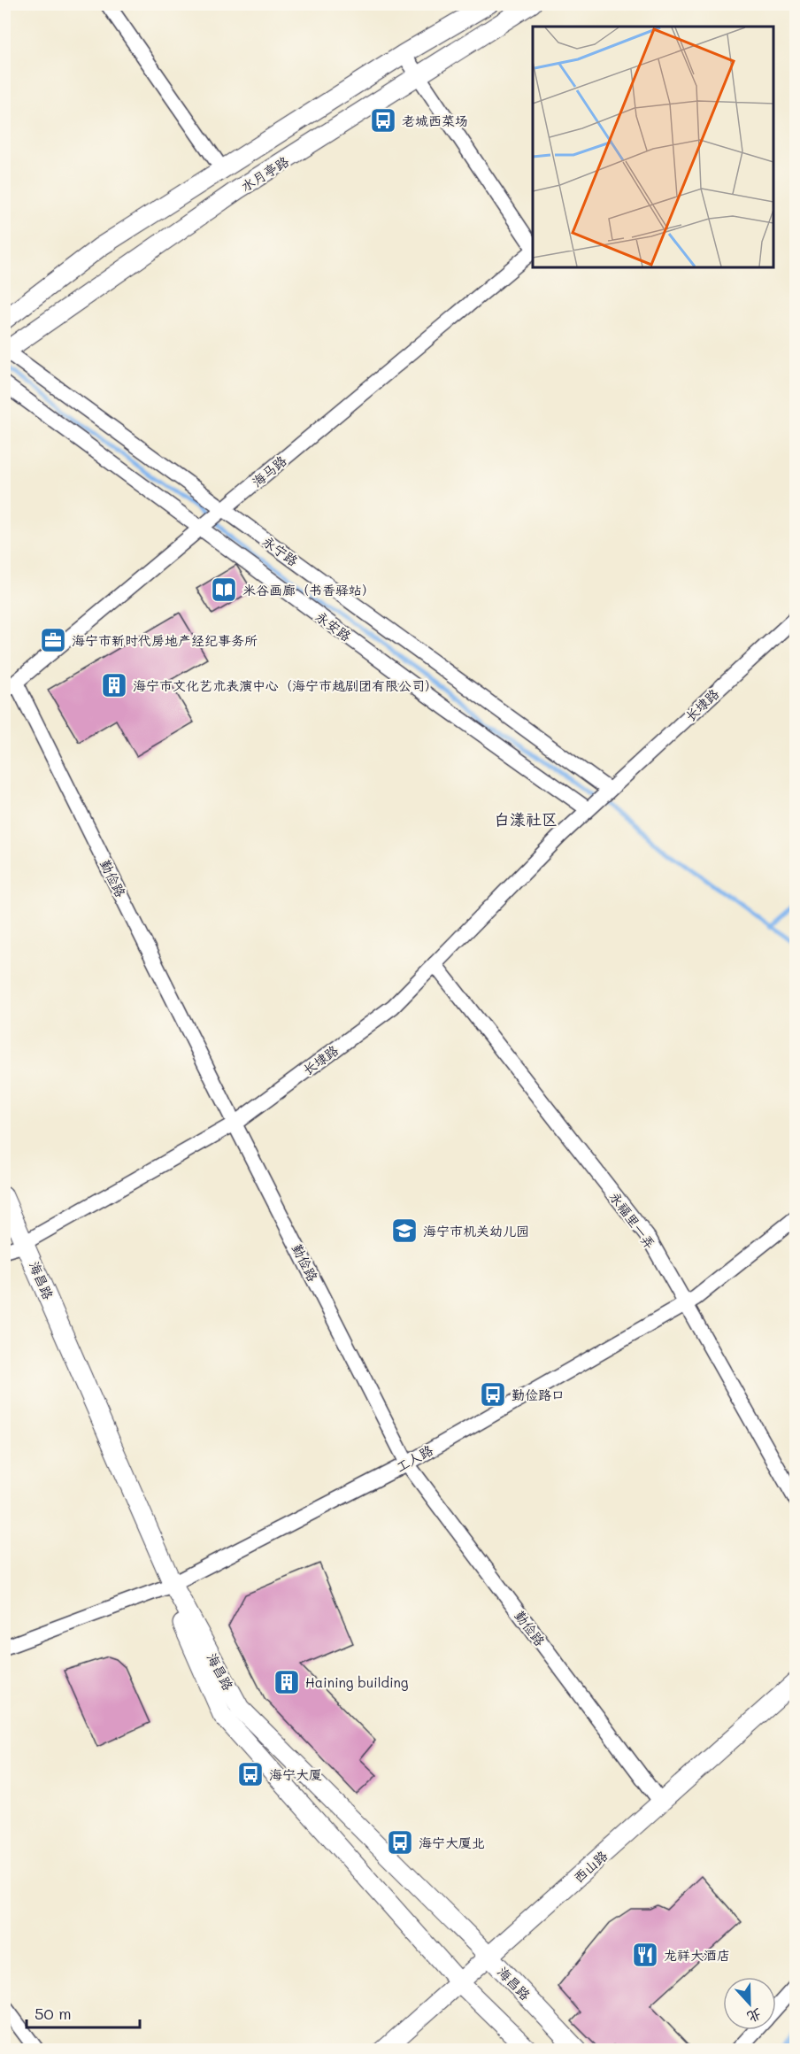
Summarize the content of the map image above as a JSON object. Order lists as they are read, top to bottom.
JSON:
{
  "streets": {
    "main road": ["水月亭路", "海昌路", "西山路"],
    "street": [
      "海马路",
      "永宁路",
      "永安路",
      "长埭路",
      "勤俭路",
      "永福里一弄",
      "工人路"
    ]
  },
  "crossings": [
    ["水月亭路", "海马路"],
    ["水月亭路", "永宁路"],
    ["海马路", "永宁路"],
    ["海马路", "永安路"],
    ["海马路", "勤俭路"],
    ["永宁路", "永安路"],
    ["永宁路", "长埭路"],
    ["永安路", "长埭路"],
    ["长埭路", "勤俭路"],
    ["长埭路", "永福里一弄"],
    ["长埭路", "海昌路"],
    ["勤俭路", "工人路"],
    ["勤俭路", "西山路"],
    ["永福里一弄", "工人路"],
    ["海昌路", "工人路"],
    ["海昌路", "西山路"]
  ],
  "districts": ["白漾社区"],
  "places": {
    "bus stop": [
      "老城西菜场",
      "勤俭路口",
      "海宁大厦",
      "海宁大厦北"
    ],
    "library": ["米谷画廊（书香驿站）"],
    "office": ["海宁市新时代房地产经纪事务所"],
    "building": ["海宁市文化艺术表演中心（海宁市越剧团有限公司）", "Haining building"],
    "school or university": ["海宁市机关幼儿园"],
    "restaurant": ["龙祥大酒店"]
  },
  "scale_bar": "50 m",
  "north": "bottom"
}
